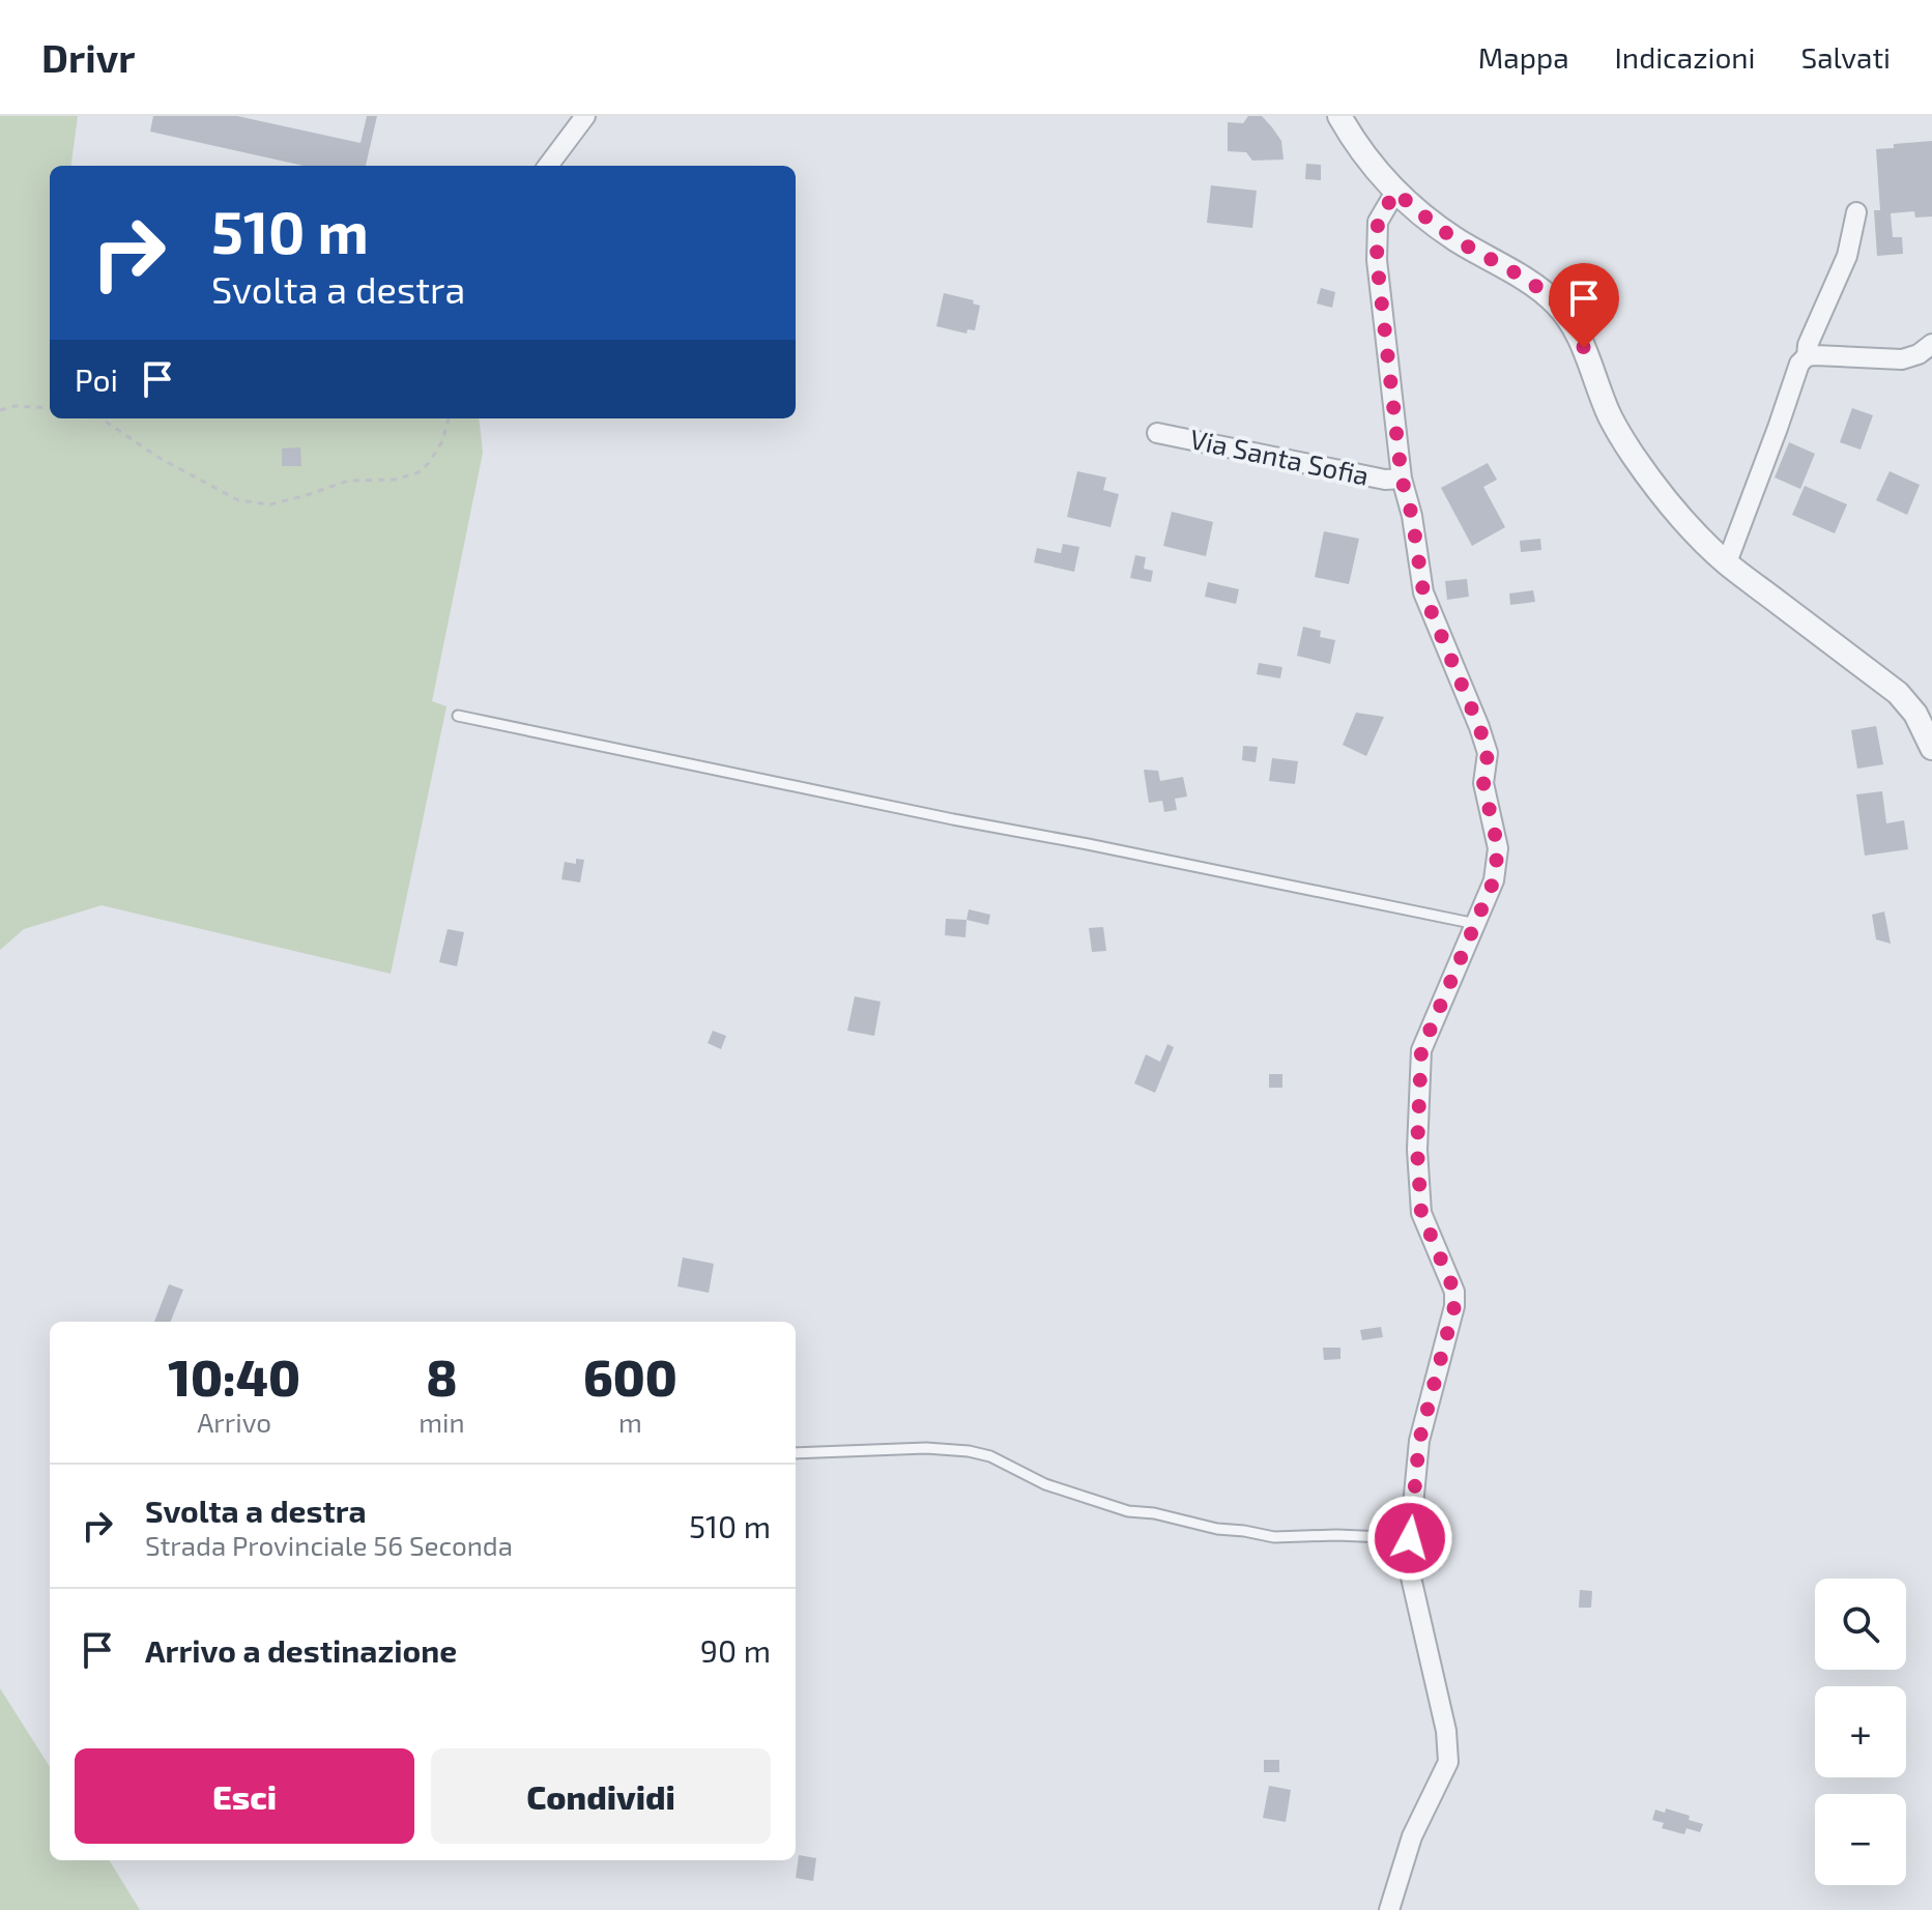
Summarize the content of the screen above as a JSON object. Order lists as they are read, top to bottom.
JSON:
{
  "streets": {
    "street": ["Via Santa Sofia"]
  },
  "page": {
    "header": "Drivr",
    "nav": ["Mappa", "Indicazioni", "Salvati"],
    "turn": ["510 m", "Svolta a destra"],
    "then": "Poi",
    "eta": [
      "10:40",
      "Arrivo",
      "8",
      "min",
      "600",
      "m"
    ],
    "list": [
      {
        "name": "Svolta a destra",
        "note": "Strada Provinciale 56 Seconda",
        "value": "510 m"
      },
      {
        "name": "Arrivo a destinazione",
        "value": "90 m"
      }
    ],
    "map_buttons": ["+", "−"],
    "buttons": ["Esci", "Condividi"]
  }
}
